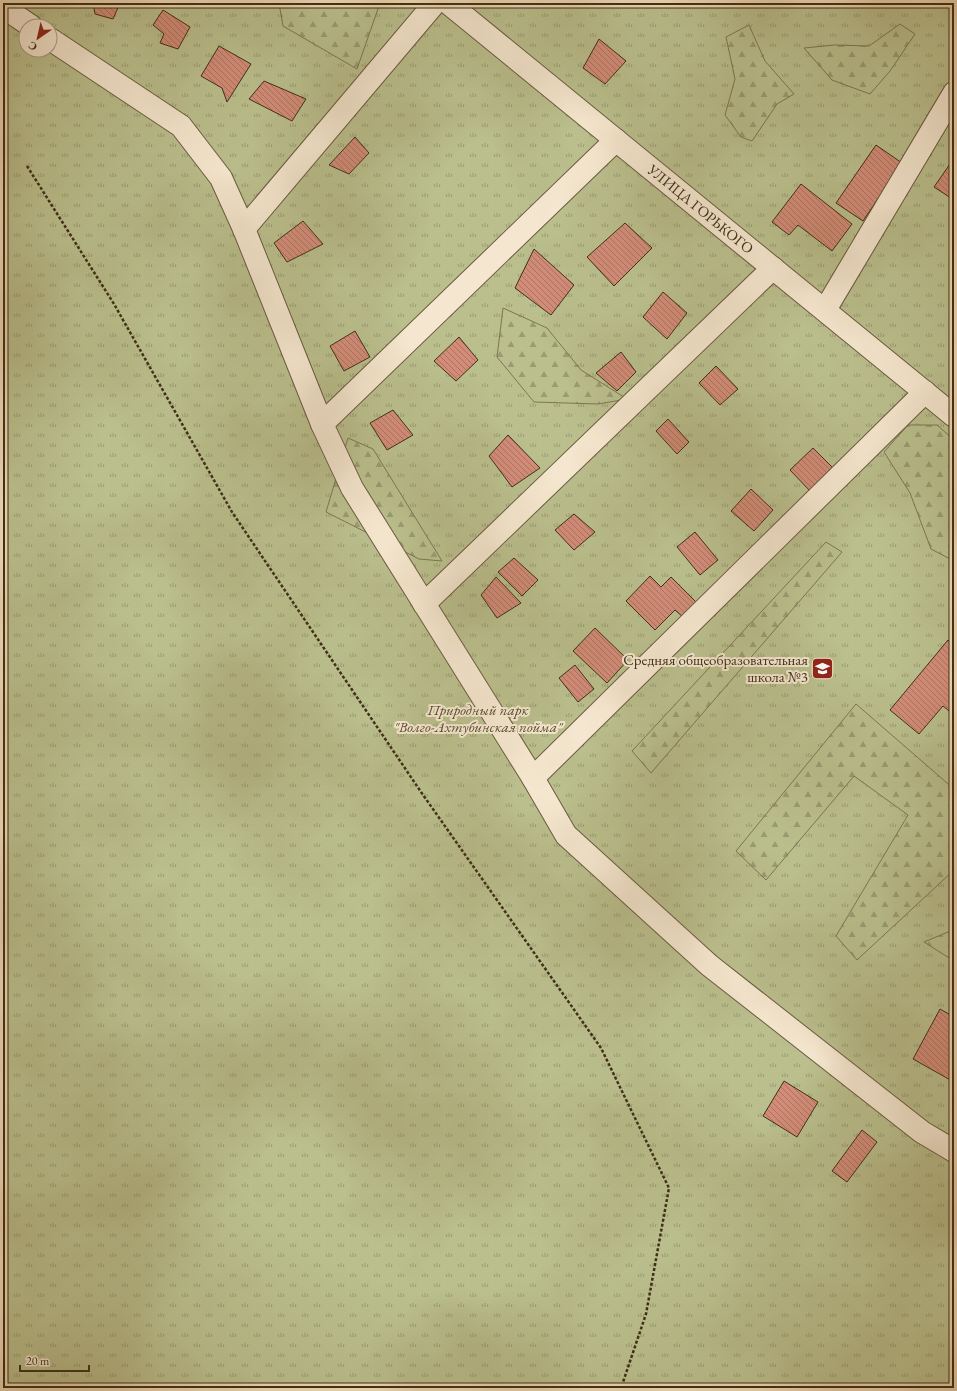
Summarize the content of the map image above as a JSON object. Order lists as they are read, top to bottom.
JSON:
{
  "streets": {
    "street": ["УЛИЦА ГОРЬКОГО"]
  },
  "parks": ["Природный парк \"Волго-Ахтубинская пойма\""],
  "places": {
    "school or university": ["Средняя общеобразовательная школа №3"]
  },
  "scale_bar": "20 m",
  "north": "bottom left"
}
